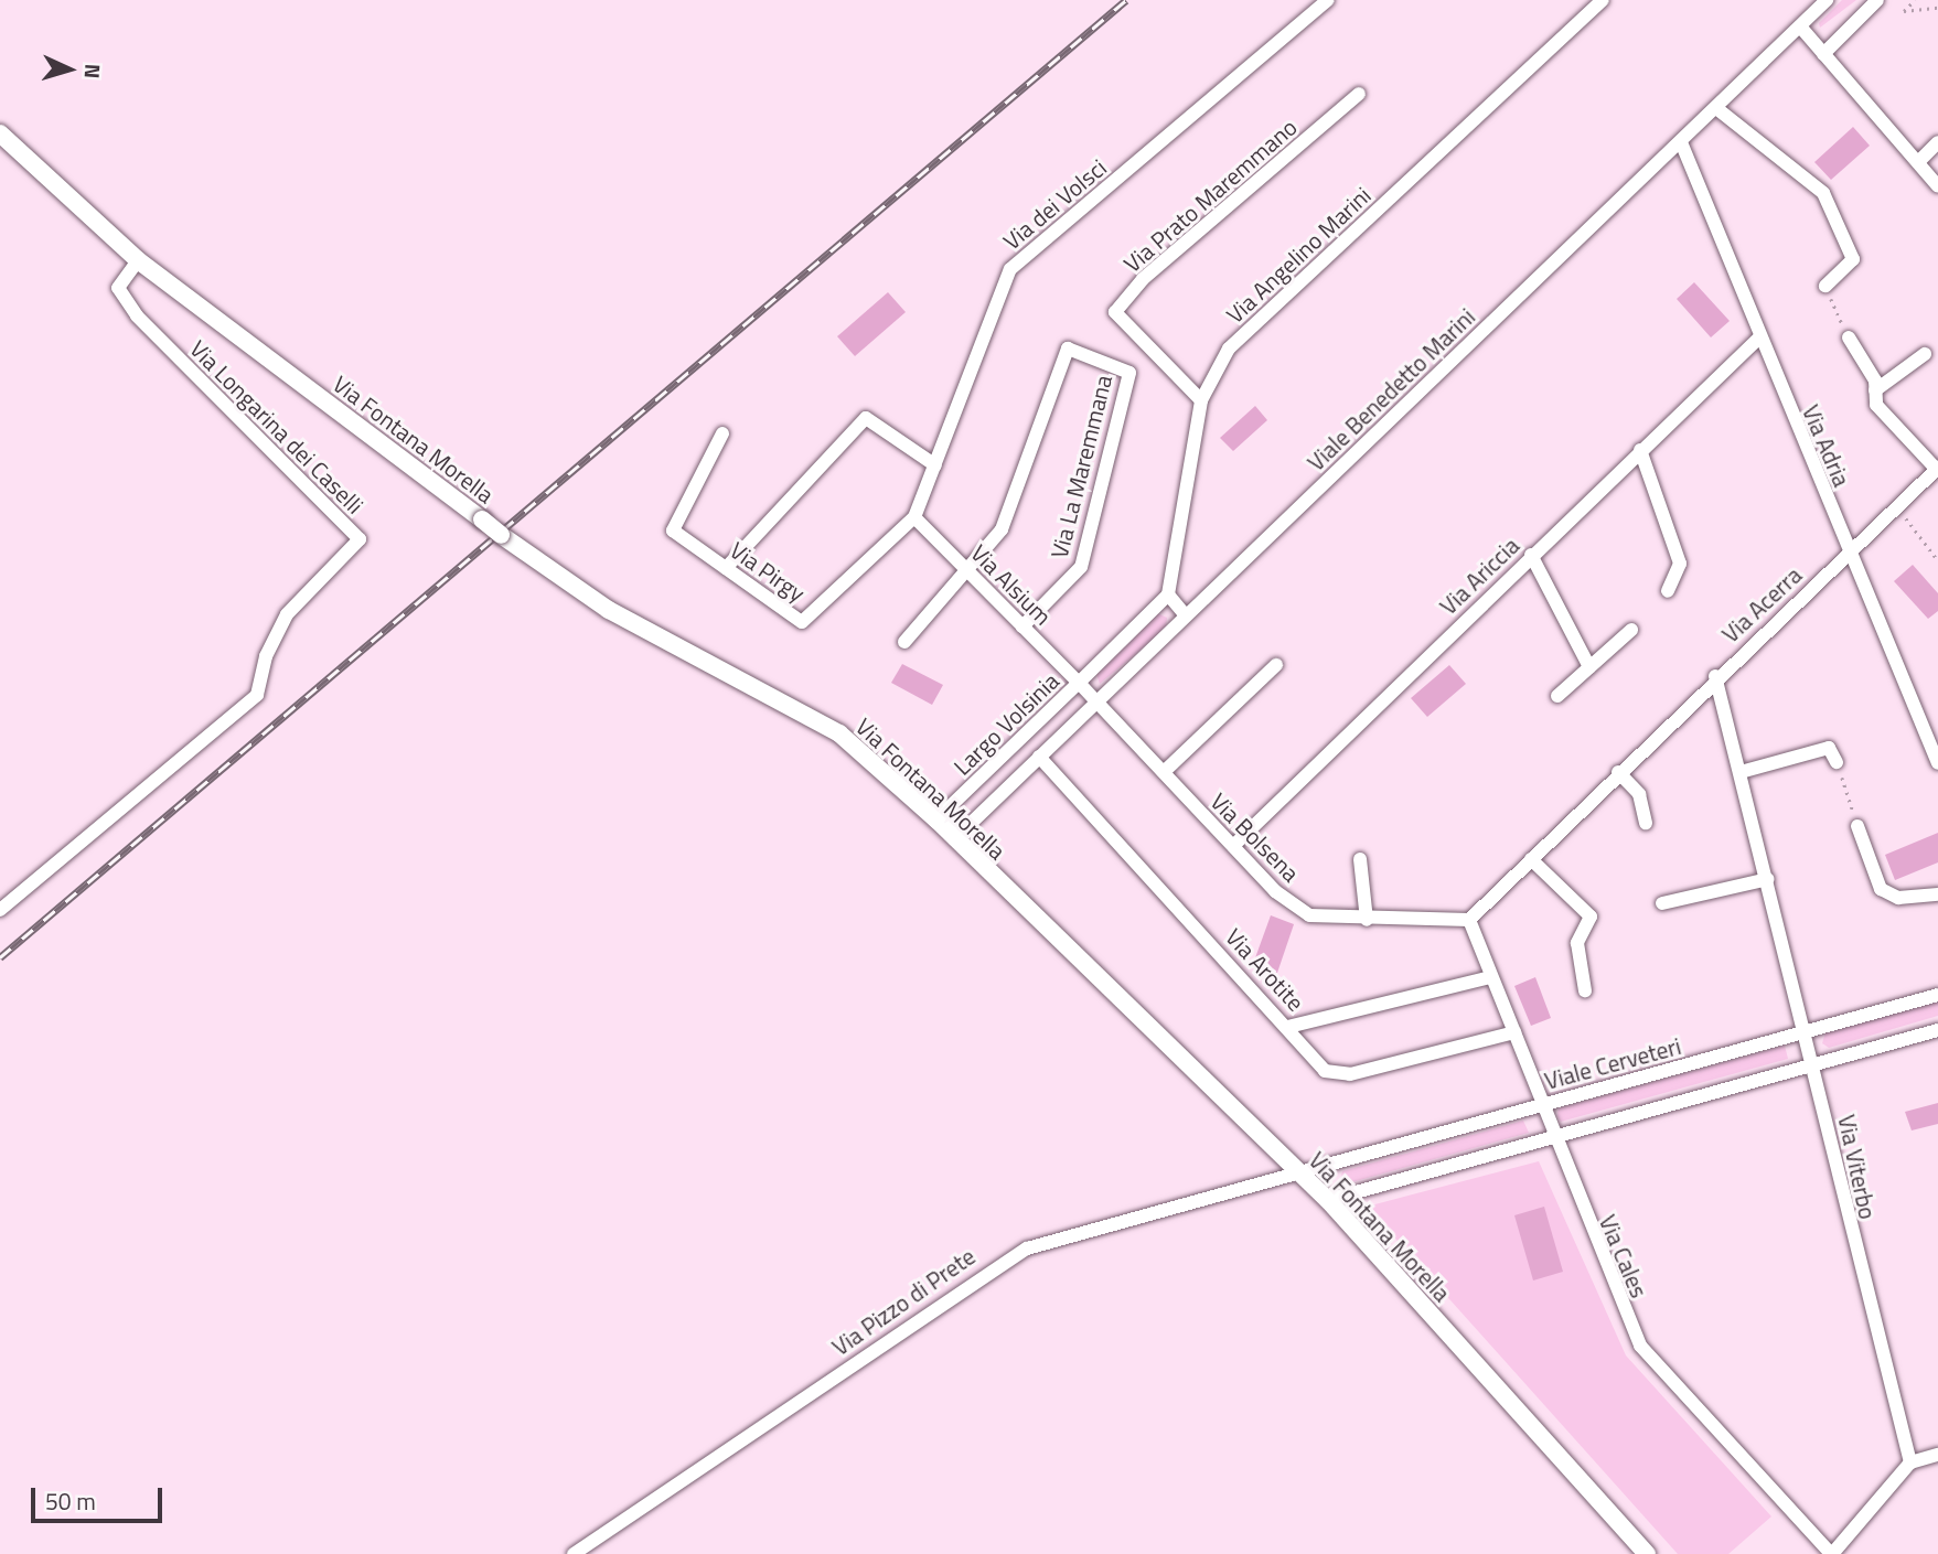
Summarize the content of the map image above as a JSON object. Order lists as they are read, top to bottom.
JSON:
{
  "streets": {
    "street": [
      "Via Prato Maremmano",
      "Via dei Volsci",
      "Via Angelino Marini",
      "Viale Benedetto Marini",
      "Via Longarina dei Caselli",
      "Via Fontana Morella",
      "Via Adria",
      "Via La Maremmana",
      "Via Pirgy",
      "Via Ariccia",
      "Via Alsium",
      "Via Acerra",
      "Largo Volsinia",
      "Via Bolsena",
      "Via Arotite",
      "Viale Cerveteri",
      "Via Viterbo",
      "Via Cales",
      "Via Pizzo di Prete"
    ]
  },
  "crossings": [
    ["Via Prato Maremmano", "Via Angelino Marini"],
    ["Via dei Volsci", "Via Pirgy"],
    ["Via dei Volsci", "Via Alsium"],
    ["Viale Benedetto Marini", "Via Adria"],
    ["Viale Benedetto Marini", "Largo Volsinia"],
    ["Viale Benedetto Marini", "Via Bolsena"],
    ["Via Longarina dei Caselli", "Via Fontana Morella"],
    ["Via Fontana Morella", "Largo Volsinia"],
    ["Via Fontana Morella", "Viale Cerveteri"],
    ["Via Fontana Morella", "Via Pizzo di Prete"],
    ["Via Adria", "Via Ariccia"],
    ["Via Adria", "Via Acerra"],
    ["Via La Maremmana", "Via Alsium"],
    ["Via Pirgy", "Via Alsium"],
    ["Via Ariccia", "Via Bolsena"],
    ["Via Alsium", "Largo Volsinia"],
    ["Via Acerra", "Via Bolsena"],
    ["Via Acerra", "Via Viterbo"],
    ["Via Acerra", "Via Cales"],
    ["Largo Volsinia", "Via Bolsena"],
    ["Largo Volsinia", "Via Arotite"],
    ["Via Bolsena", "Via Cales"],
    ["Via Arotite", "Via Cales"],
    ["Viale Cerveteri", "Via Viterbo"],
    ["Viale Cerveteri", "Via Cales"],
    ["Viale Cerveteri", "Via Pizzo di Prete"]
  ],
  "scale_bar": "50 m",
  "north": "right"
}
